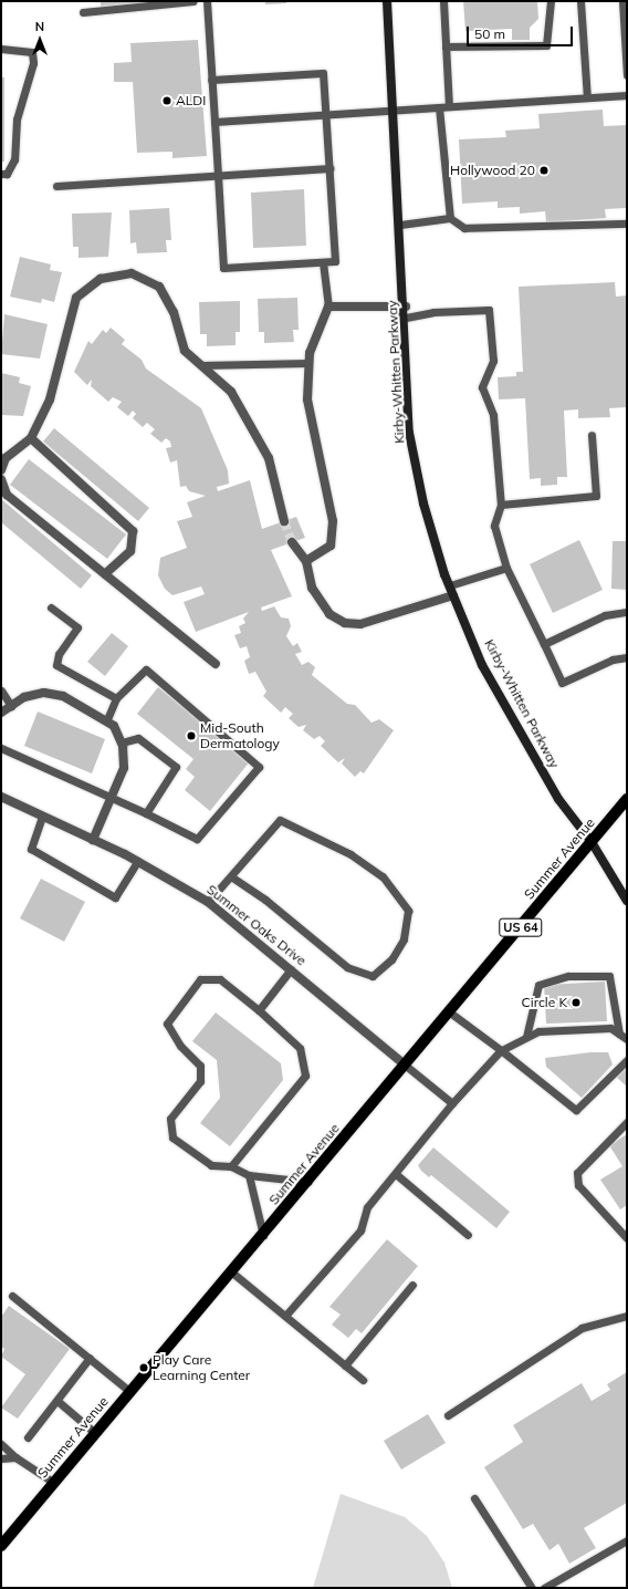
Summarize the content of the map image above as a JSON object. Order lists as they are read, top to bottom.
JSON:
{
  "streets": {
    "main road": ["Kirby-Whitten Parkway", "Summer Avenue", "US 64"],
    "street": ["Summer Oaks Drive"]
  },
  "crossings": [
    ["Kirby-Whitten Parkway", "Summer Avenue"],
    ["Summer Avenue", "Summer Oaks Drive"]
  ],
  "places": [
    "ALDI",
    "Hollywood 20",
    "Mid-South Dermatology",
    "Circle K",
    "Play Care Learning Center"
  ],
  "scale_bar": "50 m",
  "north": "top"
}
